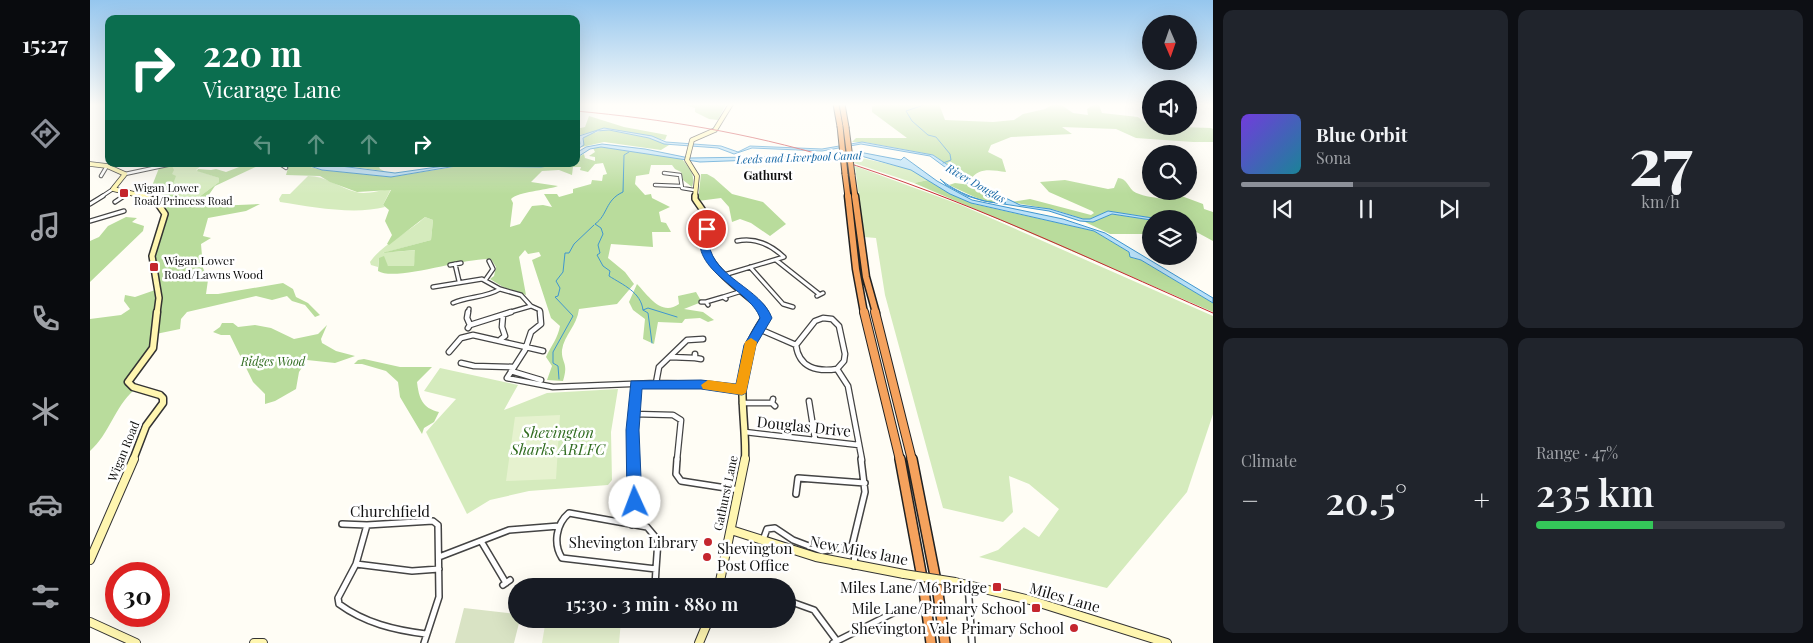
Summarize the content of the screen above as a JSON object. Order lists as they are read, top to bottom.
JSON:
{
  "streets": {
    "main road": [
      "Wigan Road",
      "Gathurst Lane",
      "New Miles lane",
      "Miles Lane"
    ],
    "street": ["Douglas Drive", "Churchfield"]
  },
  "crossings": [
    ["Douglas Drive", "Gathurst Lane"],
    ["Gathurst Lane", "New Miles lane"],
    ["New Miles lane", "Miles Lane"]
  ],
  "districts": ["Gathurst"],
  "water": ["Leeds and Liverpool Canal", "River Douglas"],
  "parks": ["Ridges Wood", "Shevington Sharks ARLFC"],
  "places": {
    "transit": [
      "Wigan Lower Road/Princess Road",
      "Wigan Lower Road/Lawns Wood",
      "Miles Lane/M6 Bridge",
      "Mile Lane/Primary School"
    ],
    "other": ["Shevington Library", "Shevington Post Office", "Shevington Vale Primary School"]
  },
  "north": "bottom",
  "page": {
    "tabs": "15:27",
    "tile": [
      ["27", "km/h"],
      "Climate",
      ["Range · 47%", "235 km"]
    ],
    "turn": ["220 m", "Vicarage Lane"],
    "song": ["Blue Orbit", "Sona"],
    "heat": ["−", "20.5°", "+"],
    "limit": "30",
    "trip": "15:30 · 3 min · 880 m"
  }
}
